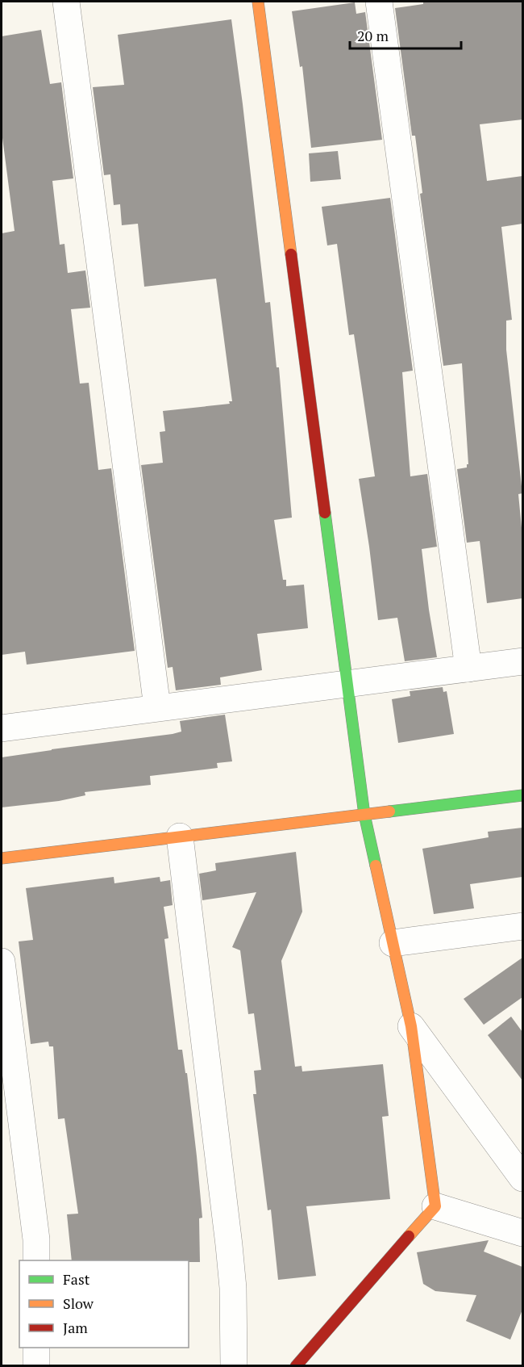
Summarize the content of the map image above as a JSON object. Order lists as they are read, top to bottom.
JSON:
{
  "legend": ["Fast", "Slow", "Jam"],
  "scale_bar": "20 m"
}
